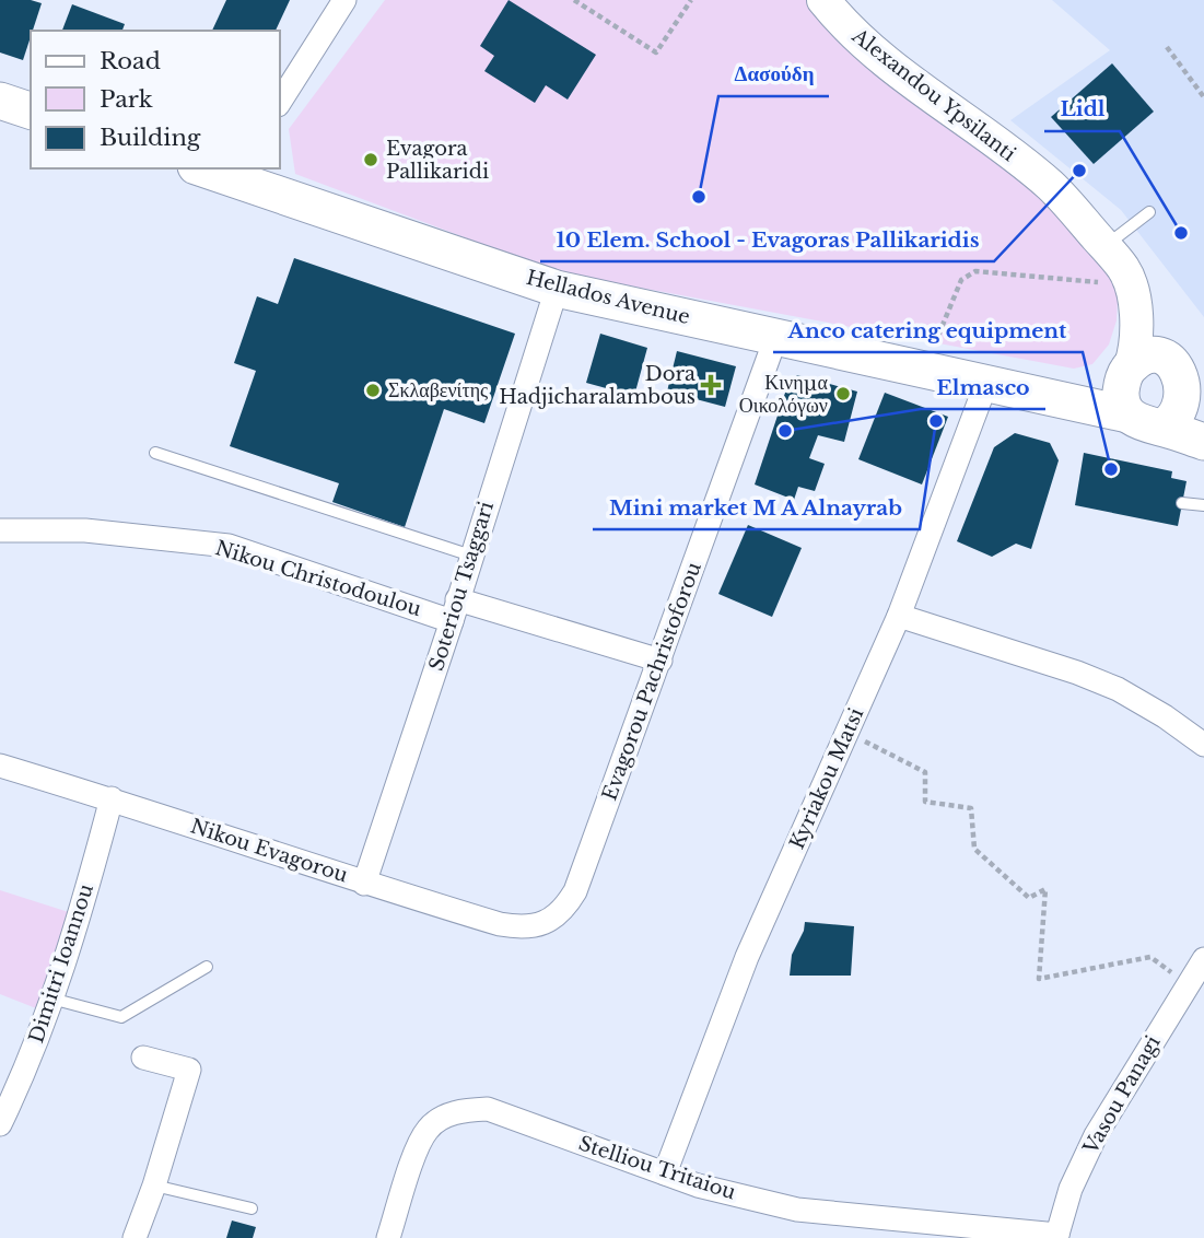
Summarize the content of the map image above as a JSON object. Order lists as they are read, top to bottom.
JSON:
{
  "streets": {
    "main road": ["Alexandou Ypsilanti", "Hellados Avenue"],
    "street": [
      "Nikou Christodoulou",
      "Soteriou Tsaggari",
      "Evagorou Pachristoforou",
      "Kyriakou Matsi",
      "Nikou Evagorou",
      "Dimitri Ioannou",
      "Vasou Panagi",
      "Stelliou Tritaiou"
    ]
  },
  "crossings": [
    ["Alexandou Ypsilanti", "Hellados Avenue"],
    ["Hellados Avenue", "Soteriou Tsaggari"],
    ["Hellados Avenue", "Evagorou Pachristoforou"],
    ["Hellados Avenue", "Kyriakou Matsi"],
    ["Nikou Christodoulou", "Soteriou Tsaggari"],
    ["Nikou Christodoulou", "Evagorou Pachristoforou"],
    ["Soteriou Tsaggari", "Nikou Evagorou"],
    ["Evagorou Pachristoforou", "Nikou Evagorou"],
    ["Kyriakou Matsi", "Stelliou Tritaiou"],
    ["Nikou Evagorou", "Dimitri Ioannou"],
    ["Vasou Panagi", "Stelliou Tritaiou"]
  ],
  "places": {
    "other": [
      "Evagora Pallikaridi",
      "10 Elem. School - Evagoras Pallikaridis",
      "Δασούδη",
      "Lidl",
      "Σκλαβενίτης",
      "Κινημα Οικολόγων",
      "Mini market M A Alnayrab",
      "Elmasco",
      "Anco catering equipment"
    ],
    "health": ["Dora Hadjicharalambous"]
  },
  "legend": ["Road", "Park", "Building"]
}
